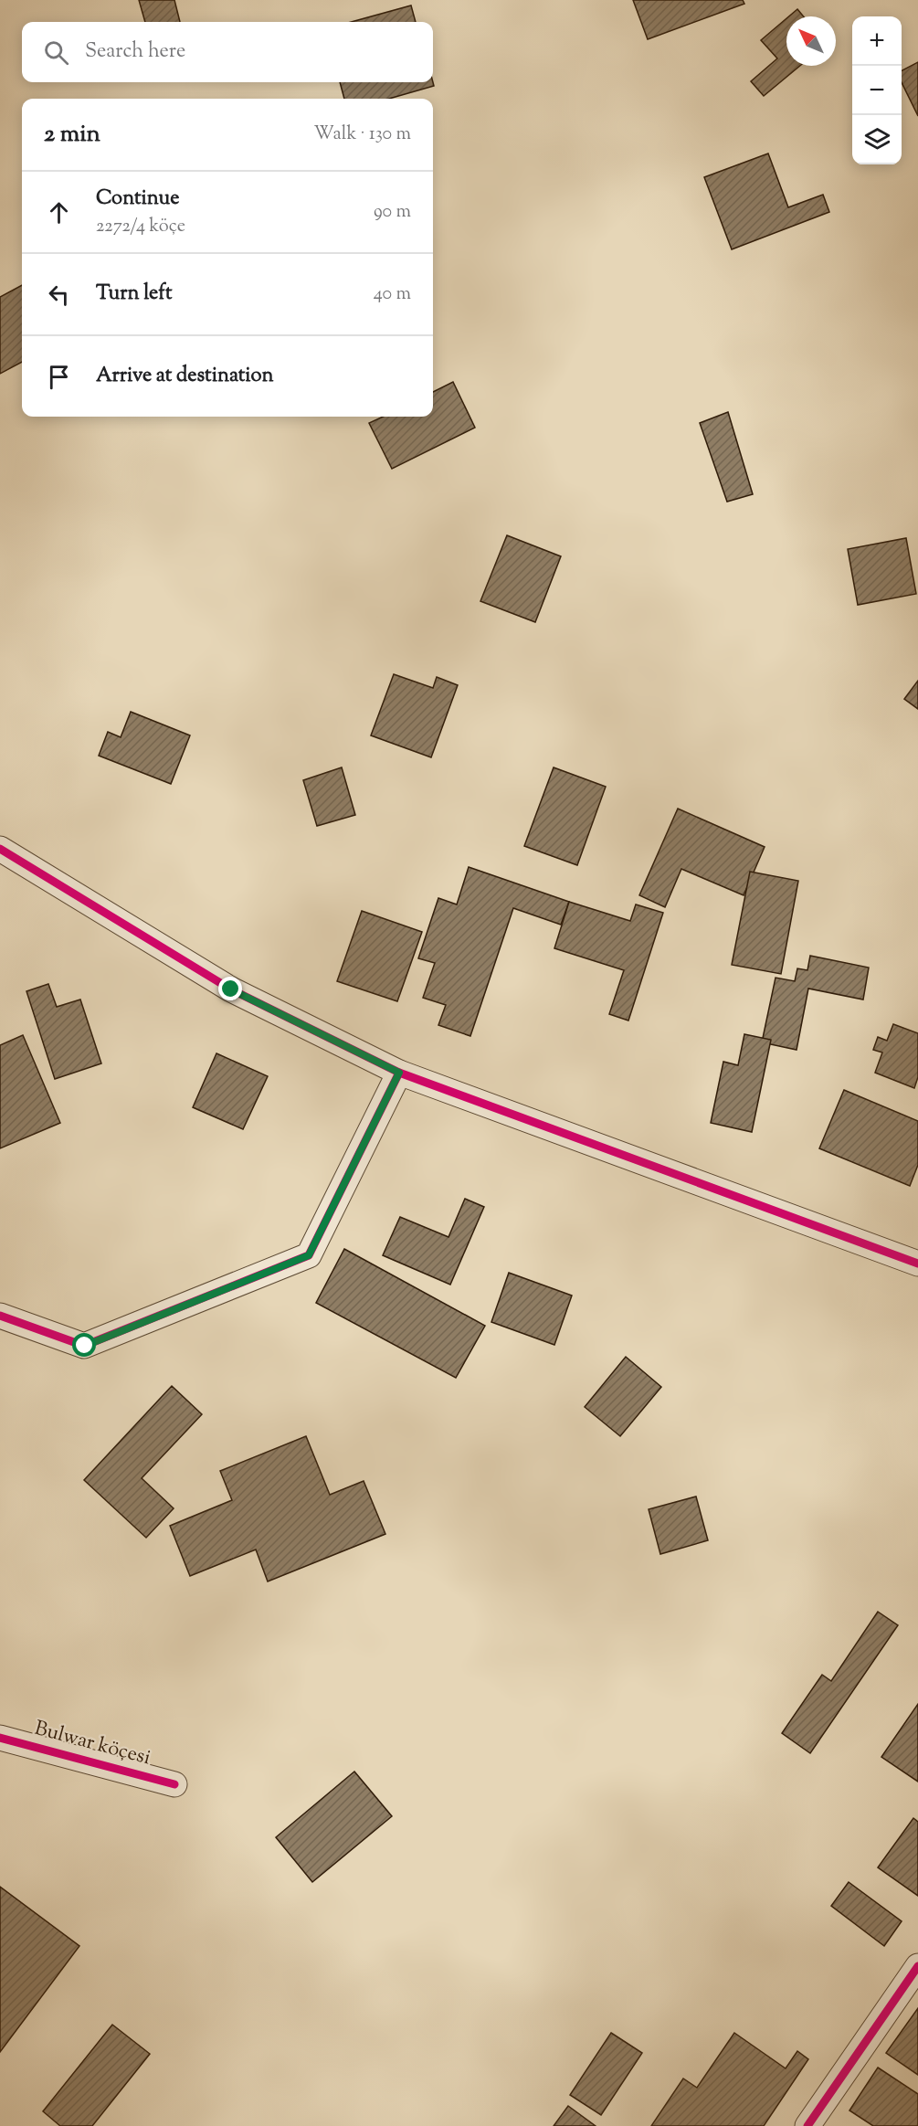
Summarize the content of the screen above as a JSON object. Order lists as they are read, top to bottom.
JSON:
{
  "streets": {
    "street": ["Bulwar köçesi"]
  },
  "north": "top left",
  "page": {
    "map_buttons": ["+", "−"],
    "search": "Search here",
    "heading": ["2 min", "Walk · 130 m"],
    "list": [
      ["Continue", "2272/4 köçe", "90 m"],
      ["Turn left", "40 m"],
      "Arrive at destination"
    ]
  }
}
